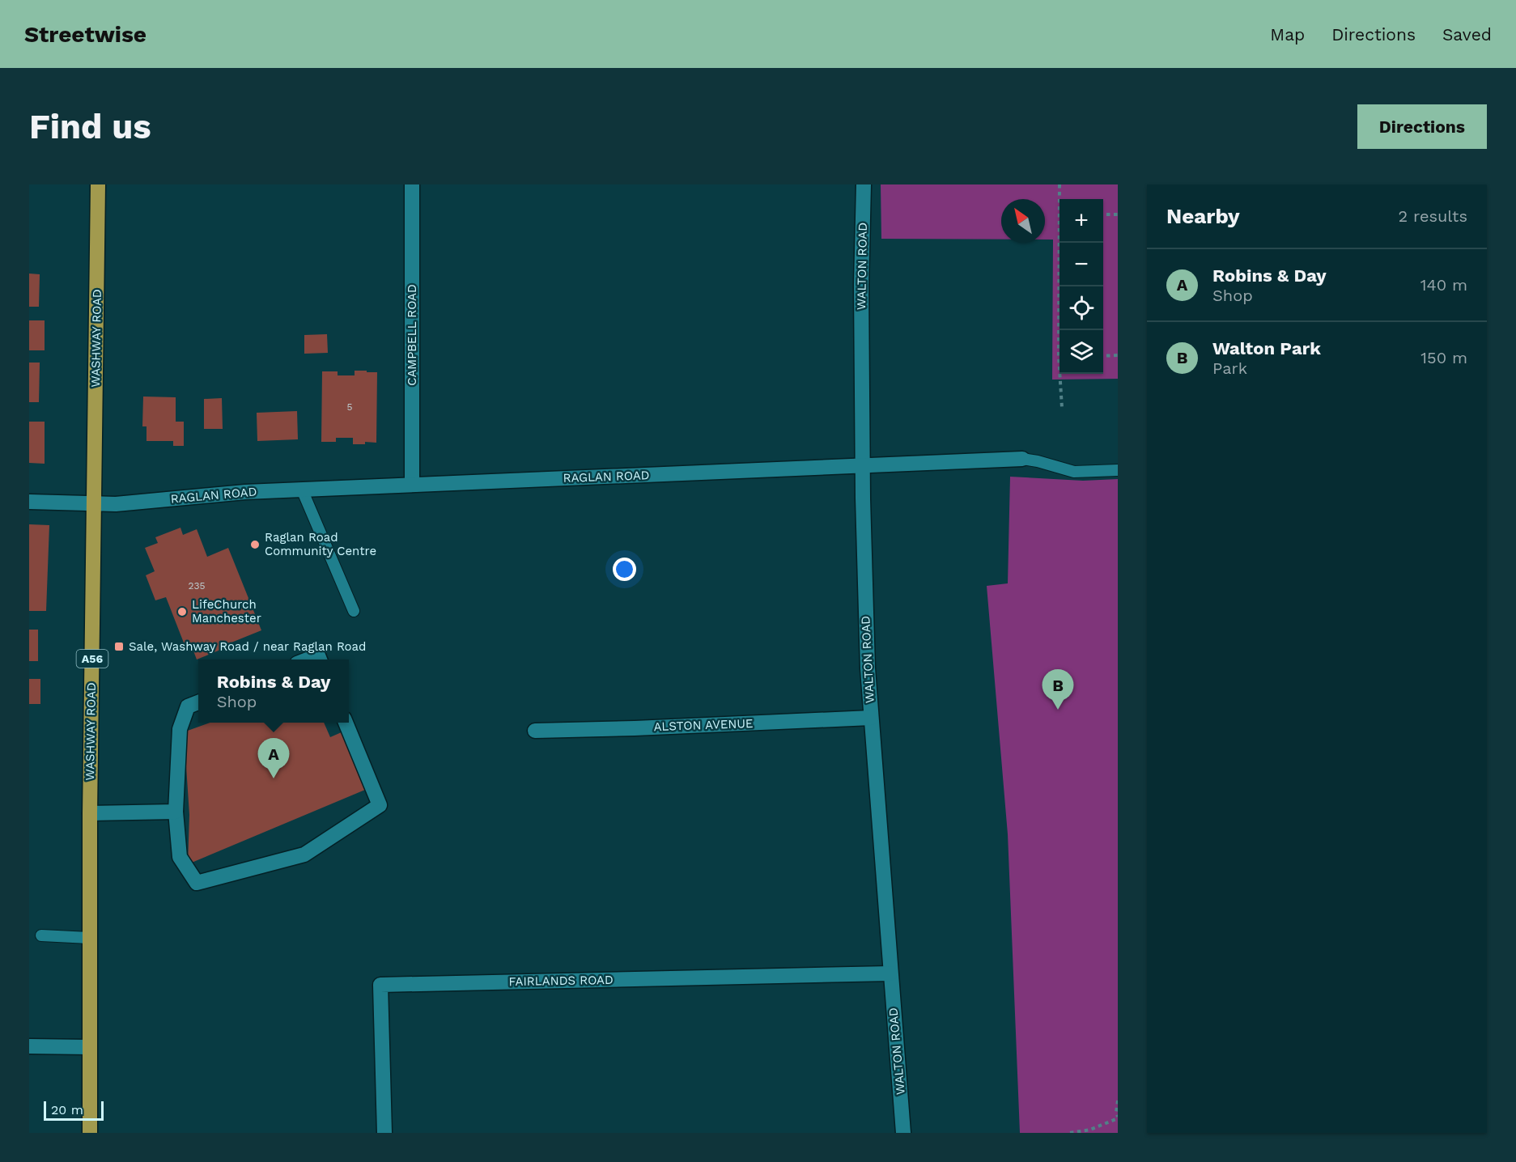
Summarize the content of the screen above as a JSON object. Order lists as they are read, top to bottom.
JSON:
{
  "streets": {
    "highway": ["WASHWAY ROAD", "A56"],
    "street": [
      "WALTON ROAD",
      "CAMPBELL ROAD",
      "RAGLAN ROAD",
      "ALSTON AVENUE",
      "FAIRLANDS ROAD"
    ]
  },
  "crossings": [
    ["WALTON ROAD", "RAGLAN ROAD"],
    ["WALTON ROAD", "ALSTON AVENUE"],
    ["WALTON ROAD", "FAIRLANDS ROAD"],
    ["CAMPBELL ROAD", "RAGLAN ROAD"],
    ["WASHWAY ROAD", "RAGLAN ROAD"]
  ],
  "places": {
    "other": ["Raglan Road Community Centre", "LifeChurch Manchester"],
    "transit": ["Sale, Washway Road / near Raglan Road"]
  },
  "house_numbers": ["5", "235"],
  "scale_bar": "20 m",
  "north": "top left",
  "page": {
    "header": "Streetwise",
    "nav": ["Map", "Directions", "Saved"],
    "buttons": "Directions",
    "title": "Find us",
    "heading": ["Nearby", "2 results"],
    "map_buttons": ["+", "−"],
    "list": [
      {
        "mark": "A",
        "name": "Robins & Day",
        "note": "Shop",
        "value": "140 m"
      },
      {
        "mark": "B",
        "name": "Walton Park",
        "note": "Park",
        "value": "150 m"
      }
    ],
    "popup": ["Robins & Day", "Shop"],
    "pins": ["B", "A"],
    "scale": "20 m"
  }
}
